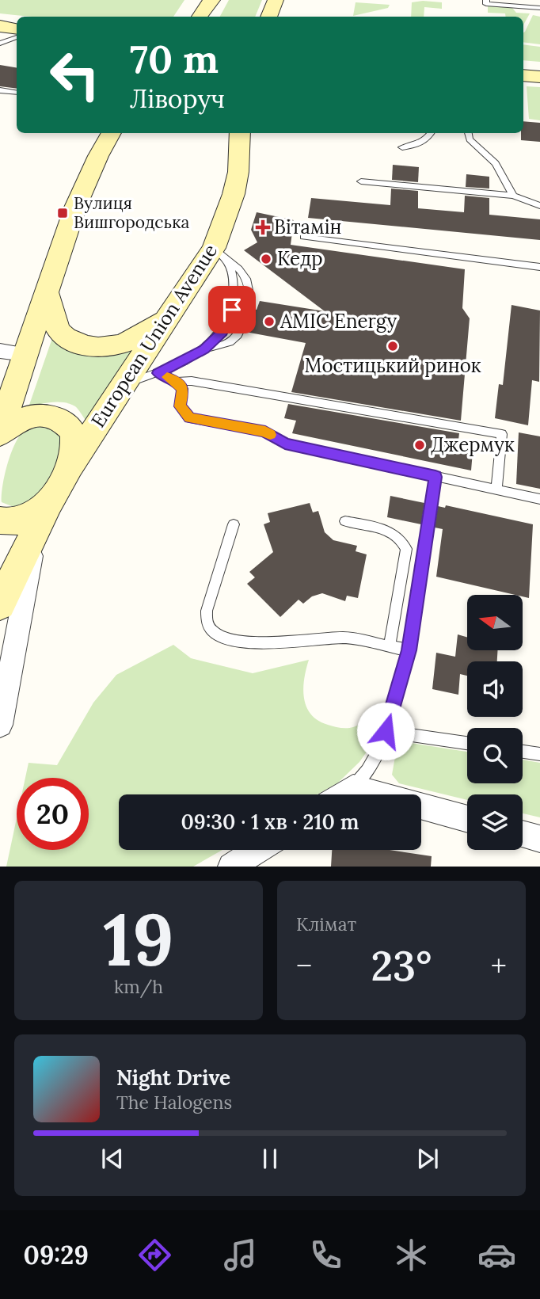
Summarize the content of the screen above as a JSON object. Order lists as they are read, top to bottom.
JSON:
{
  "streets": {
    "main road": ["European Union Avenue"]
  },
  "places": {
    "transit": ["Вулиця Вишгородська"],
    "health": ["Вітамін"],
    "other": [
      "Кедр",
      "AMIC Energy",
      "Мостицький ринок",
      "Джермук"
    ]
  },
  "north": "left",
  "page": {
    "turn": ["70 m", "Ліворуч"],
    "limit": "20",
    "trip": "09:30 · 1 хв · 210 m",
    "tile": [
      ["19", "km/h"],
      "Клімат"
    ],
    "heat": ["−", "23°", "+"],
    "song": ["Night Drive", "The Halogens"],
    "tabs": "09:29"
  }
}
